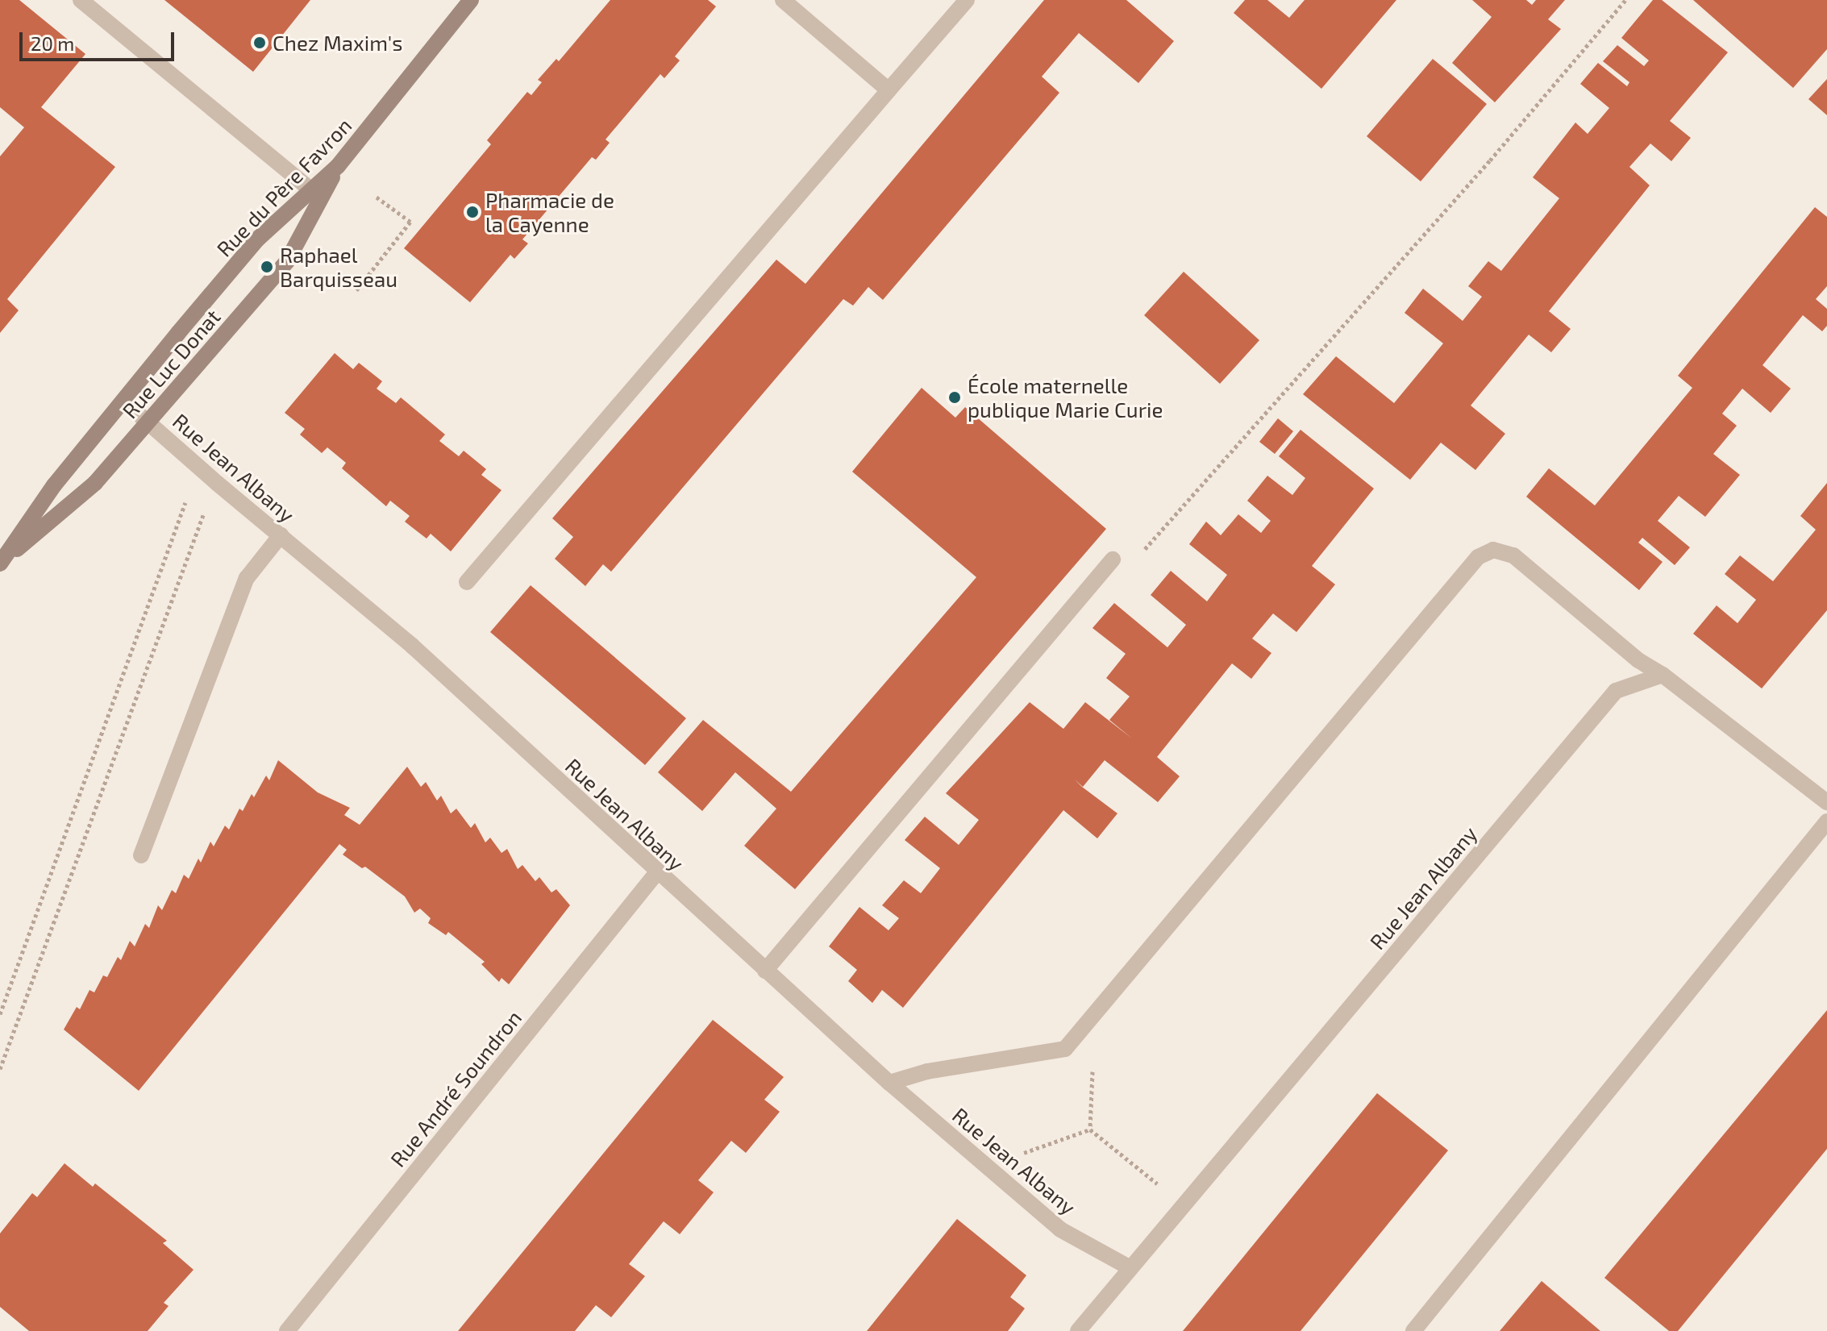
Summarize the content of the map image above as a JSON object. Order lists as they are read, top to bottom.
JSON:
{
  "streets": {
    "street": [
      "Rue du Père Favron",
      "Rue Luc Donat",
      "Rue Jean Albany",
      "Rue André Soundron"
    ]
  },
  "crossings": [
    ["Rue du Père Favron", "Rue Luc Donat"],
    ["Rue du Père Favron", "Rue Jean Albany"],
    ["Rue Luc Donat", "Rue Jean Albany"],
    ["Rue Jean Albany", "Rue André Soundron"]
  ],
  "places": [
    "Chez Maxim's",
    "Pharmacie de la Cayenne",
    "Raphael Barquisseau",
    "École maternelle publique Marie Curie"
  ],
  "scale_bar": "20 m"
}
